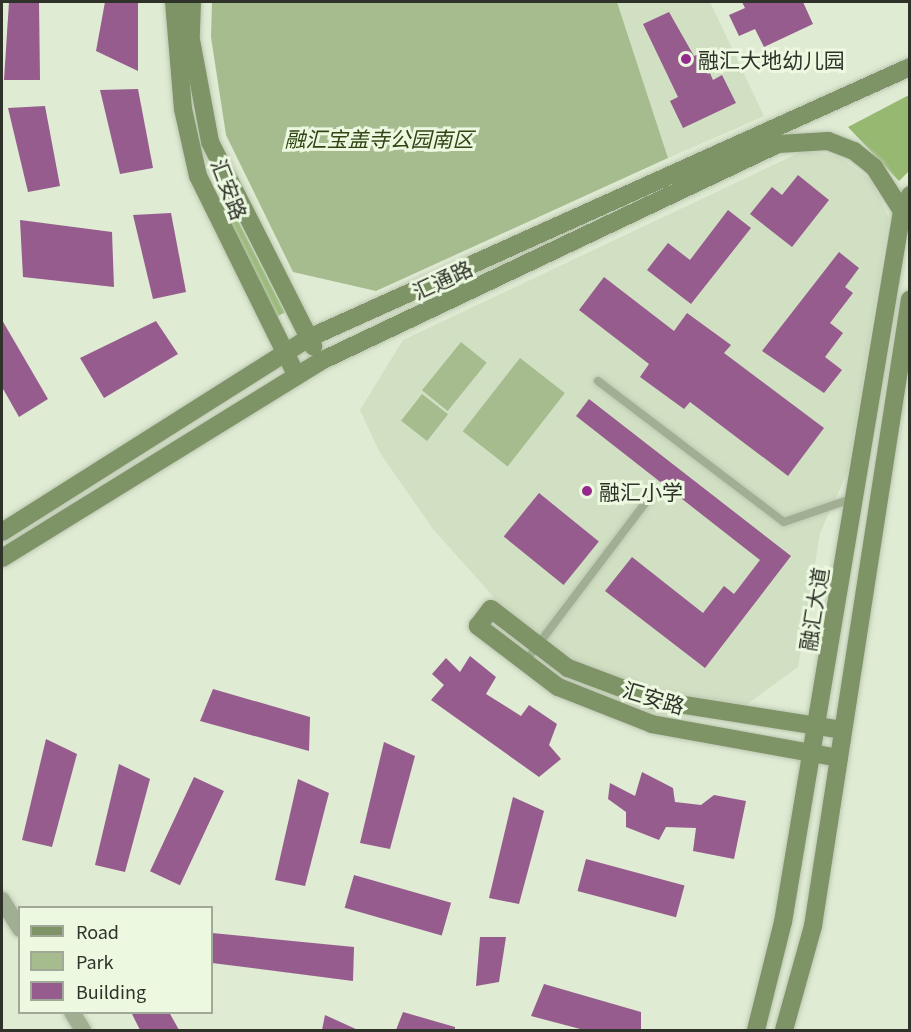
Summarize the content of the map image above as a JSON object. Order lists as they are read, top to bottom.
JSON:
{
  "streets": {
    "main road": ["汇安路", "汇通路", "融汇大道"]
  },
  "crossings": [
    ["汇安路", "汇通路"],
    ["汇安路", "融汇大道"],
    ["汇通路", "融汇大道"]
  ],
  "parks": ["融汇宝盖寺公园南区"],
  "places": ["融汇大地幼儿园", "融汇小学"],
  "legend": ["Road", "Park", "Building"]
}
